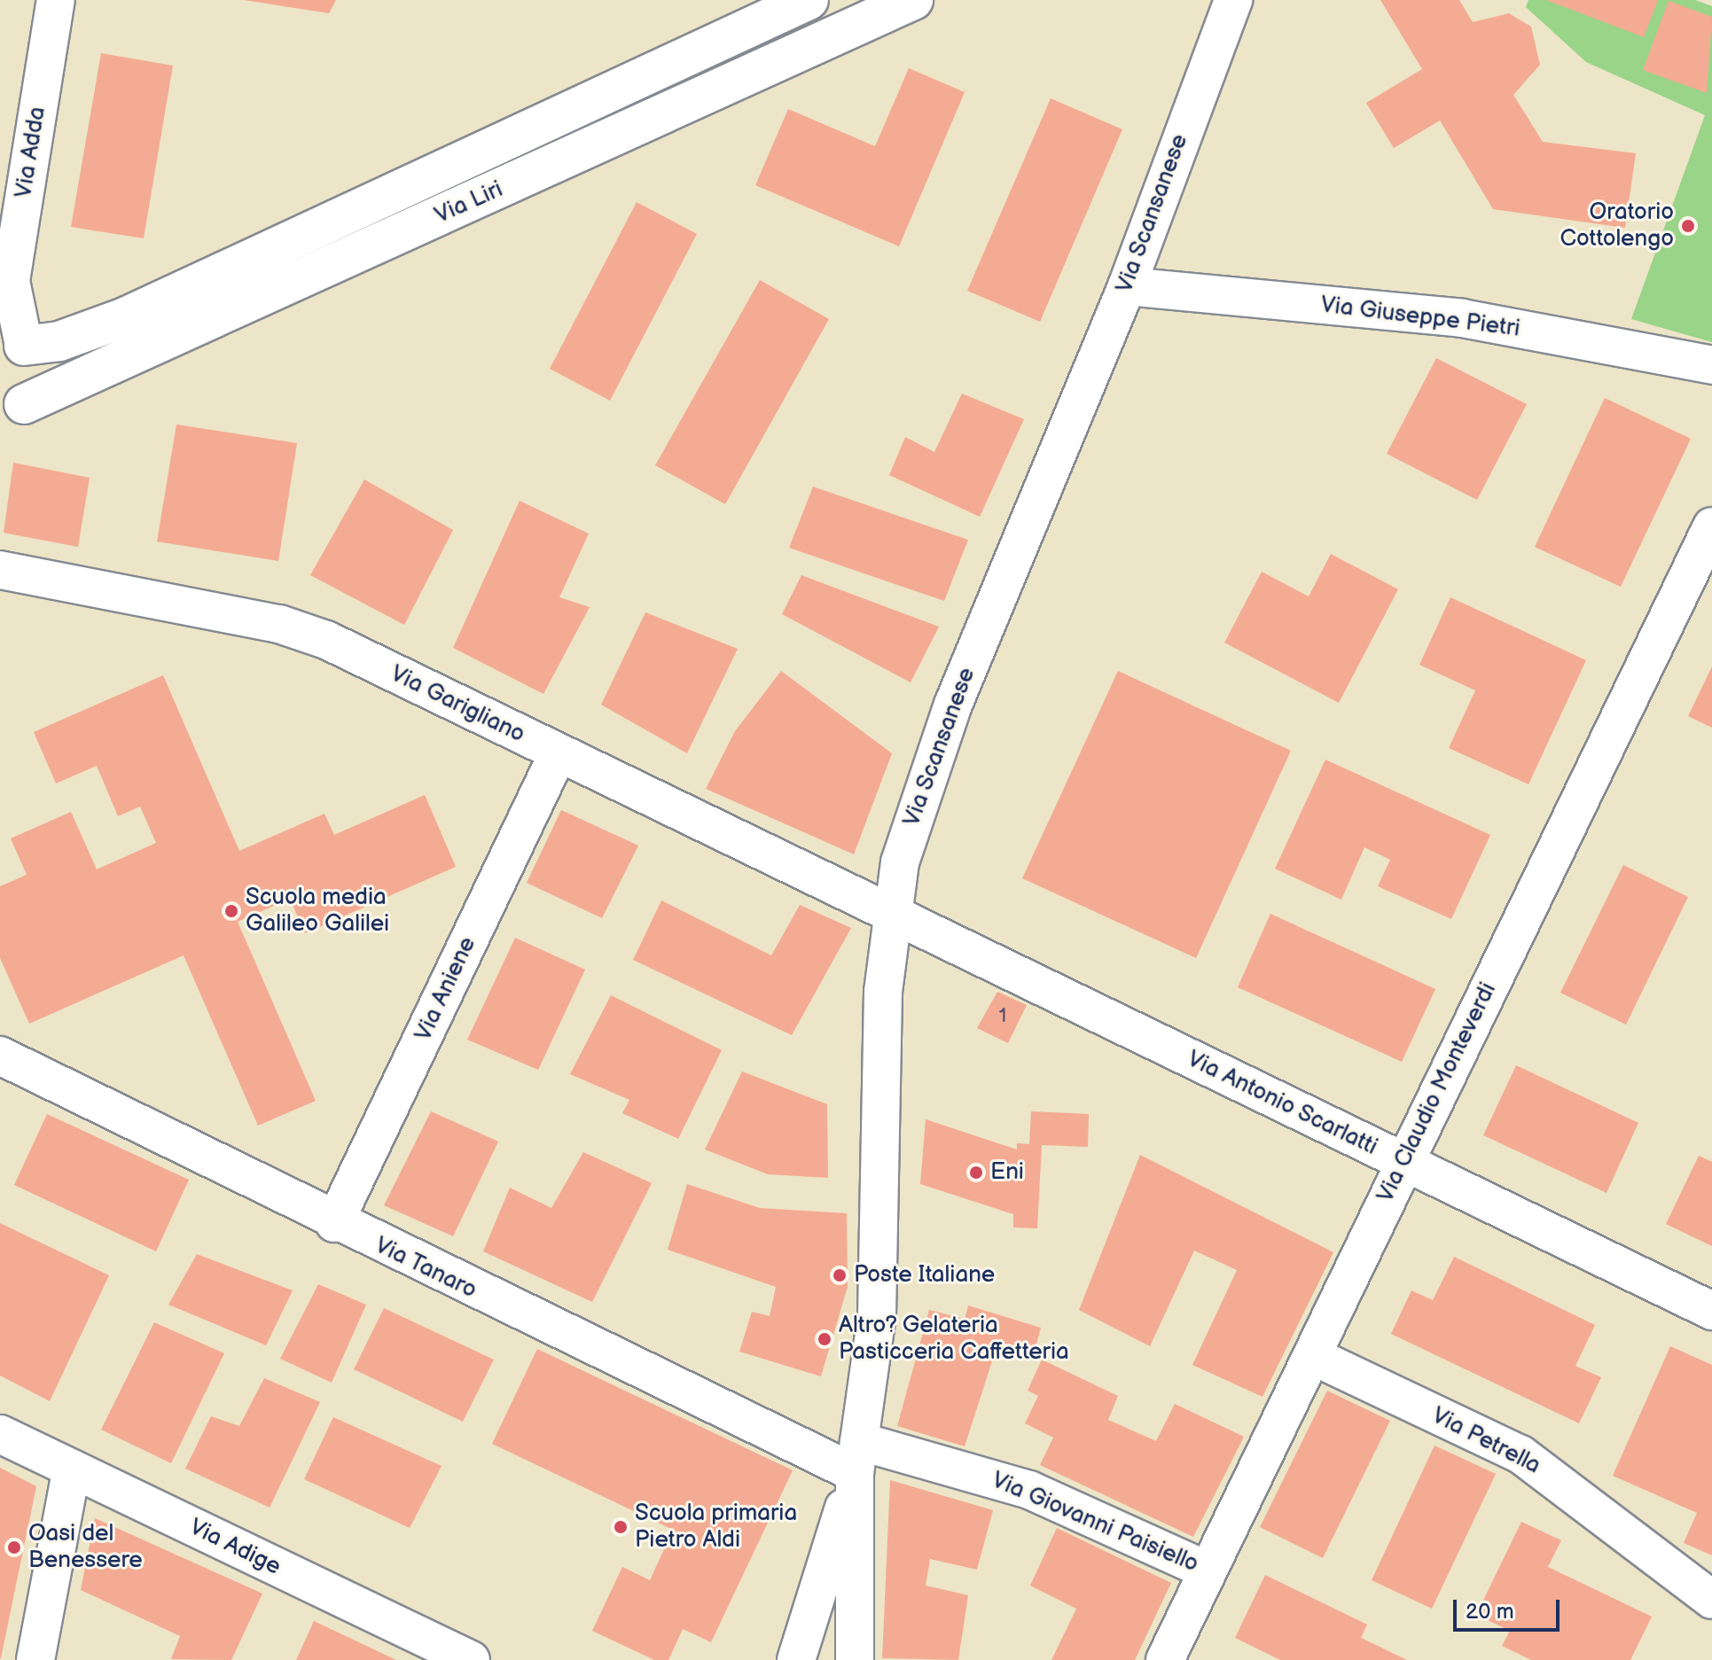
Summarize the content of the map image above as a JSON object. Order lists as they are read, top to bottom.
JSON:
{
  "streets": {
    "main road": ["Via Liri"],
    "street": [
      "Via Adda",
      "Via Scansanese",
      "Via Giuseppe Pietri",
      "Via Garigliano",
      "Via Aniene",
      "Via Claudio Monteverdi",
      "Via Antonio Scarlatti",
      "Via Tanaro",
      "Via Petrella",
      "Via Giovanni Paisiello",
      "Via Adige"
    ]
  },
  "crossings": [
    ["Via Adda", "Via Liri"],
    ["Via Scansanese", "Via Giuseppe Pietri"],
    ["Via Scansanese", "Via Garigliano"],
    ["Via Scansanese", "Via Antonio Scarlatti"],
    ["Via Scansanese", "Via Tanaro"],
    ["Via Scansanese", "Via Giovanni Paisiello"],
    ["Via Garigliano", "Via Aniene"],
    ["Via Garigliano", "Via Antonio Scarlatti"],
    ["Via Aniene", "Via Tanaro"],
    ["Via Claudio Monteverdi", "Via Antonio Scarlatti"],
    ["Via Claudio Monteverdi", "Via Petrella"],
    ["Via Claudio Monteverdi", "Via Giovanni Paisiello"],
    ["Via Tanaro", "Via Giovanni Paisiello"]
  ],
  "places": [
    "Oratorio Cottolengo",
    "Scuola media Galileo Galilei",
    "Eni",
    "Poste Italiane",
    "Altro? Gelateria Pasticceria Caffetteria",
    "Scuola primaria Pietro Aldi",
    "Oasi del Benessere"
  ],
  "house_numbers": ["1"],
  "scale_bar": "20 m"
}
